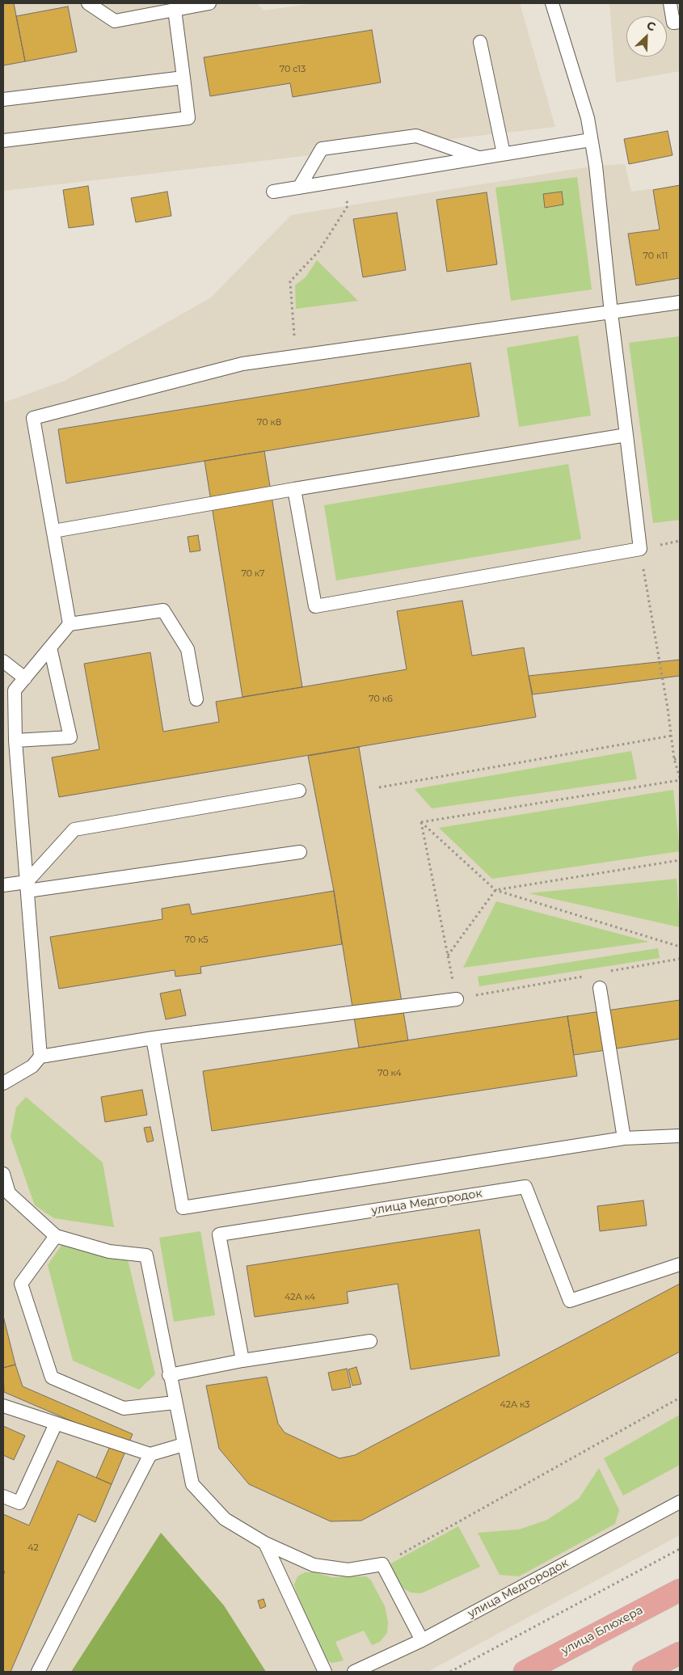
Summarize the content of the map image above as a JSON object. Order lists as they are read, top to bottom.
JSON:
{
  "streets": {
    "main road": ["улица Блюхера"],
    "lane": ["улица Медгородок"]
  },
  "house_numbers": [
    "70 c13",
    "70 к11",
    "70 к8",
    "70 к7",
    "70 к6",
    "70 к5",
    "70 к4",
    "42А к4",
    "42А к3",
    "42"
  ],
  "north": "top right"
}
